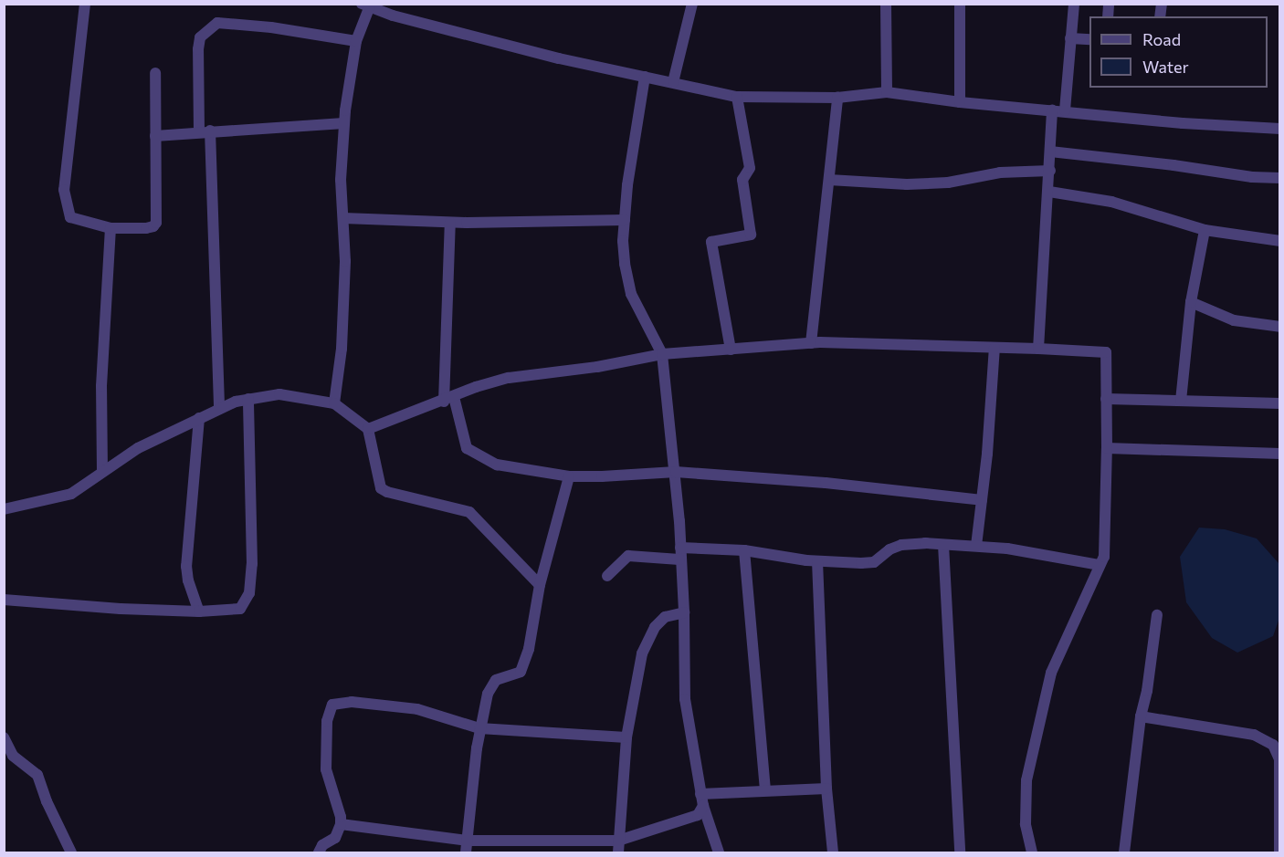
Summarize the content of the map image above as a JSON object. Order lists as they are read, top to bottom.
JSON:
{
  "legend": ["Road", "Water"]
}
